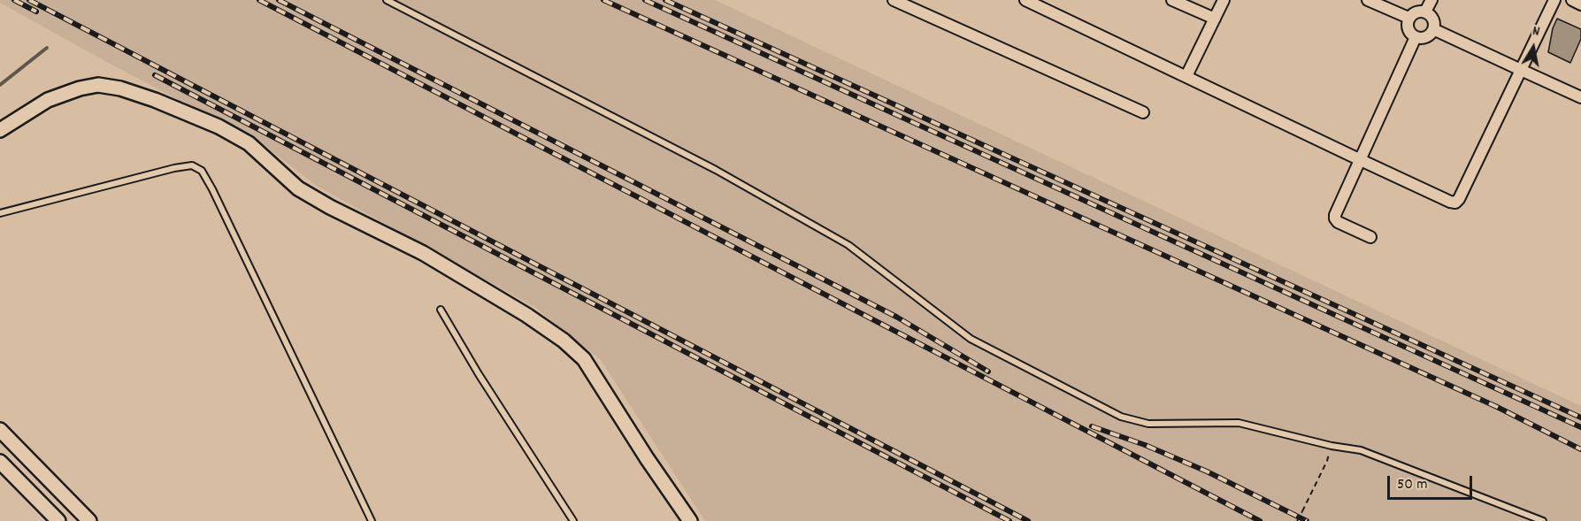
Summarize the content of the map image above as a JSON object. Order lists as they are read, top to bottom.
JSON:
{
  "scale_bar": "50 m",
  "north": "top"
}
